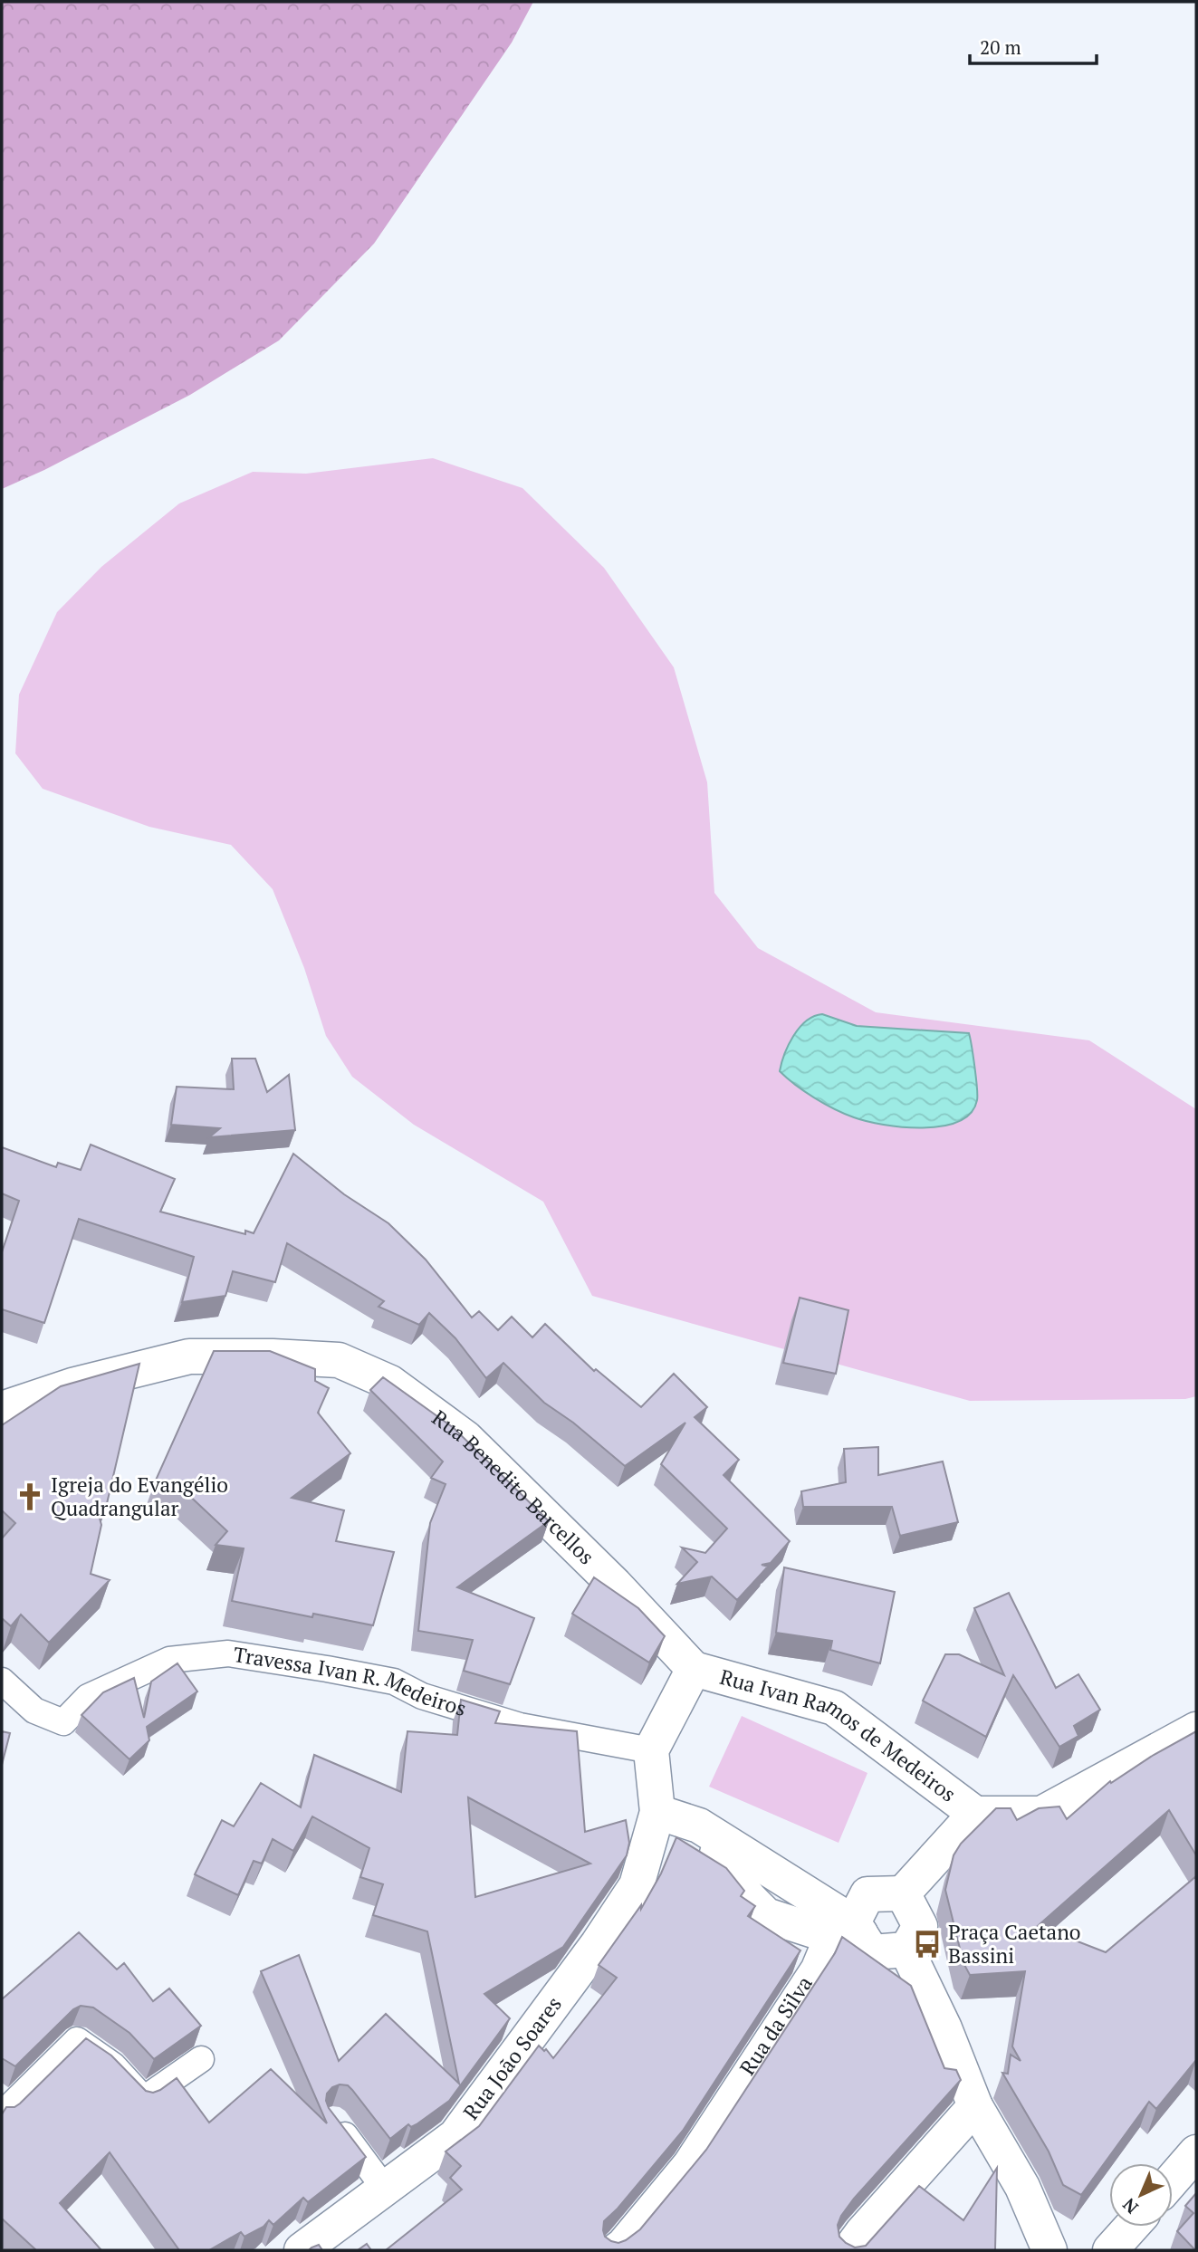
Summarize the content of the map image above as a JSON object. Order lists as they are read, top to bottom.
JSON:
{
  "streets": {
    "street": ["Rua Benedito Barcellos", "Rua Ivan Ramos de Medeiros", "Rua João Soares"],
    "lane": ["Travessa Ivan R. Medeiros", "Rua da Silva"]
  },
  "crossings": [
    ["Rua Benedito Barcellos", "Rua Ivan Ramos de Medeiros"]
  ],
  "places": {
    "church": ["Igreja do Evangélio Quadrangular"],
    "bus stop": ["Praça Caetano Bassini"]
  },
  "scale_bar": "20 m",
  "north": "bottom left"
}
